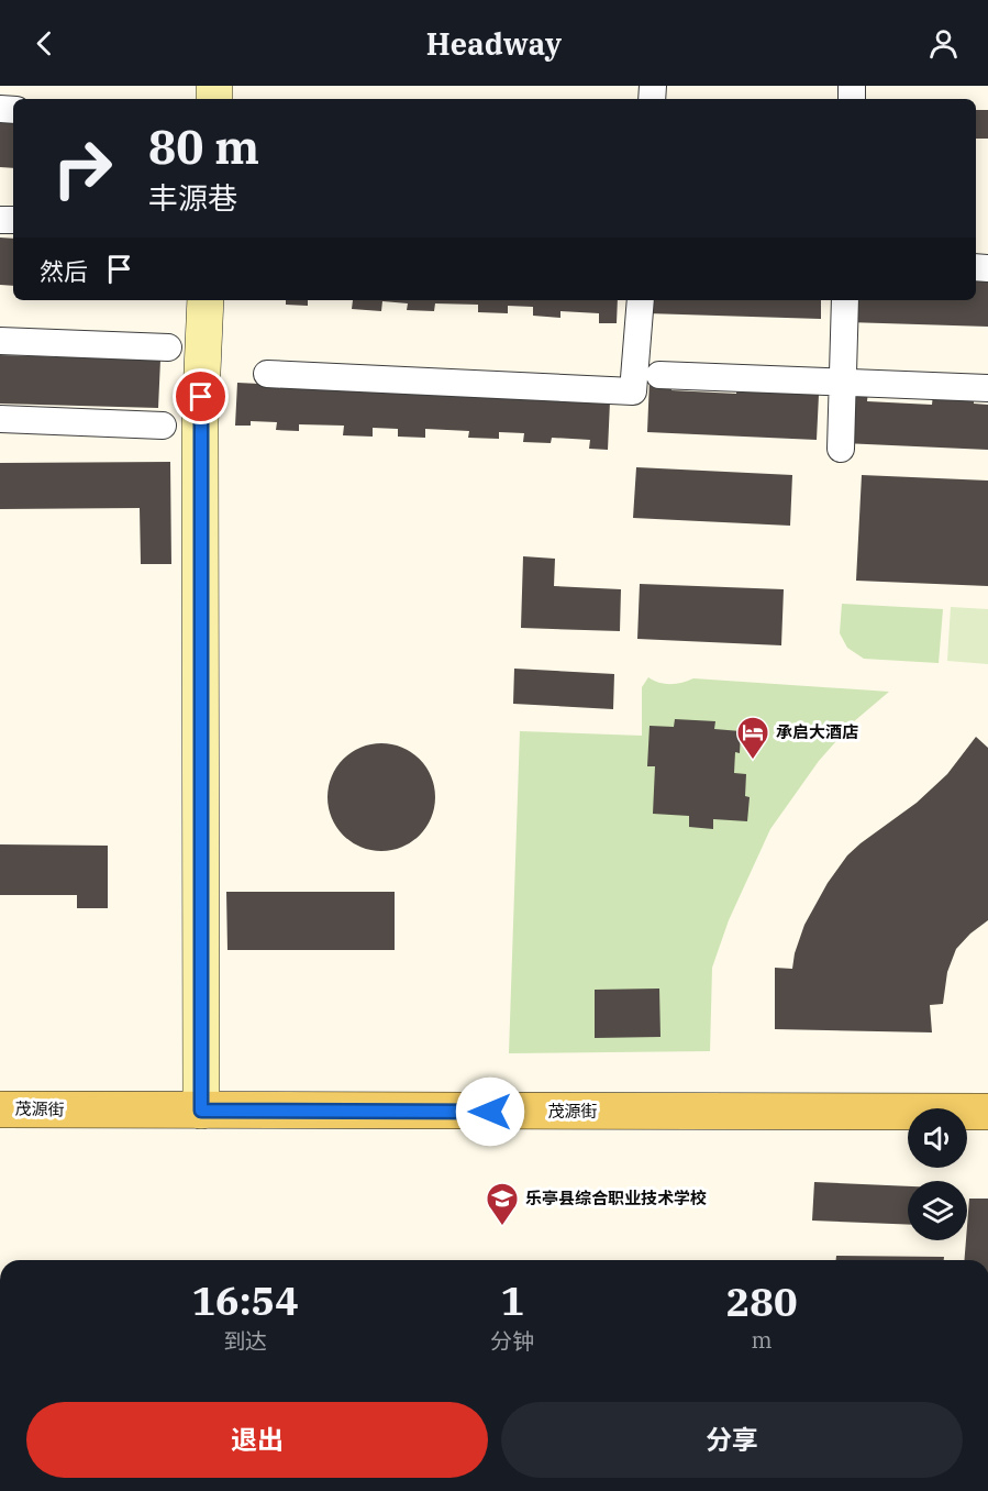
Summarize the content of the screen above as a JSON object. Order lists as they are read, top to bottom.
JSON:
{
  "streets": {
    "main road": ["茂源街"]
  },
  "places": {
    "hotel": ["承启大酒店"],
    "school or university": ["乐亭县综合职业技术学校"]
  },
  "page": {
    "header": "Headway",
    "turn": ["80 m", "丰源巷"],
    "then": "然后",
    "eta": [
      "16:54",
      "到达",
      "1",
      "分钟",
      "280",
      "m"
    ],
    "buttons": ["退出", "分享"]
  }
}
